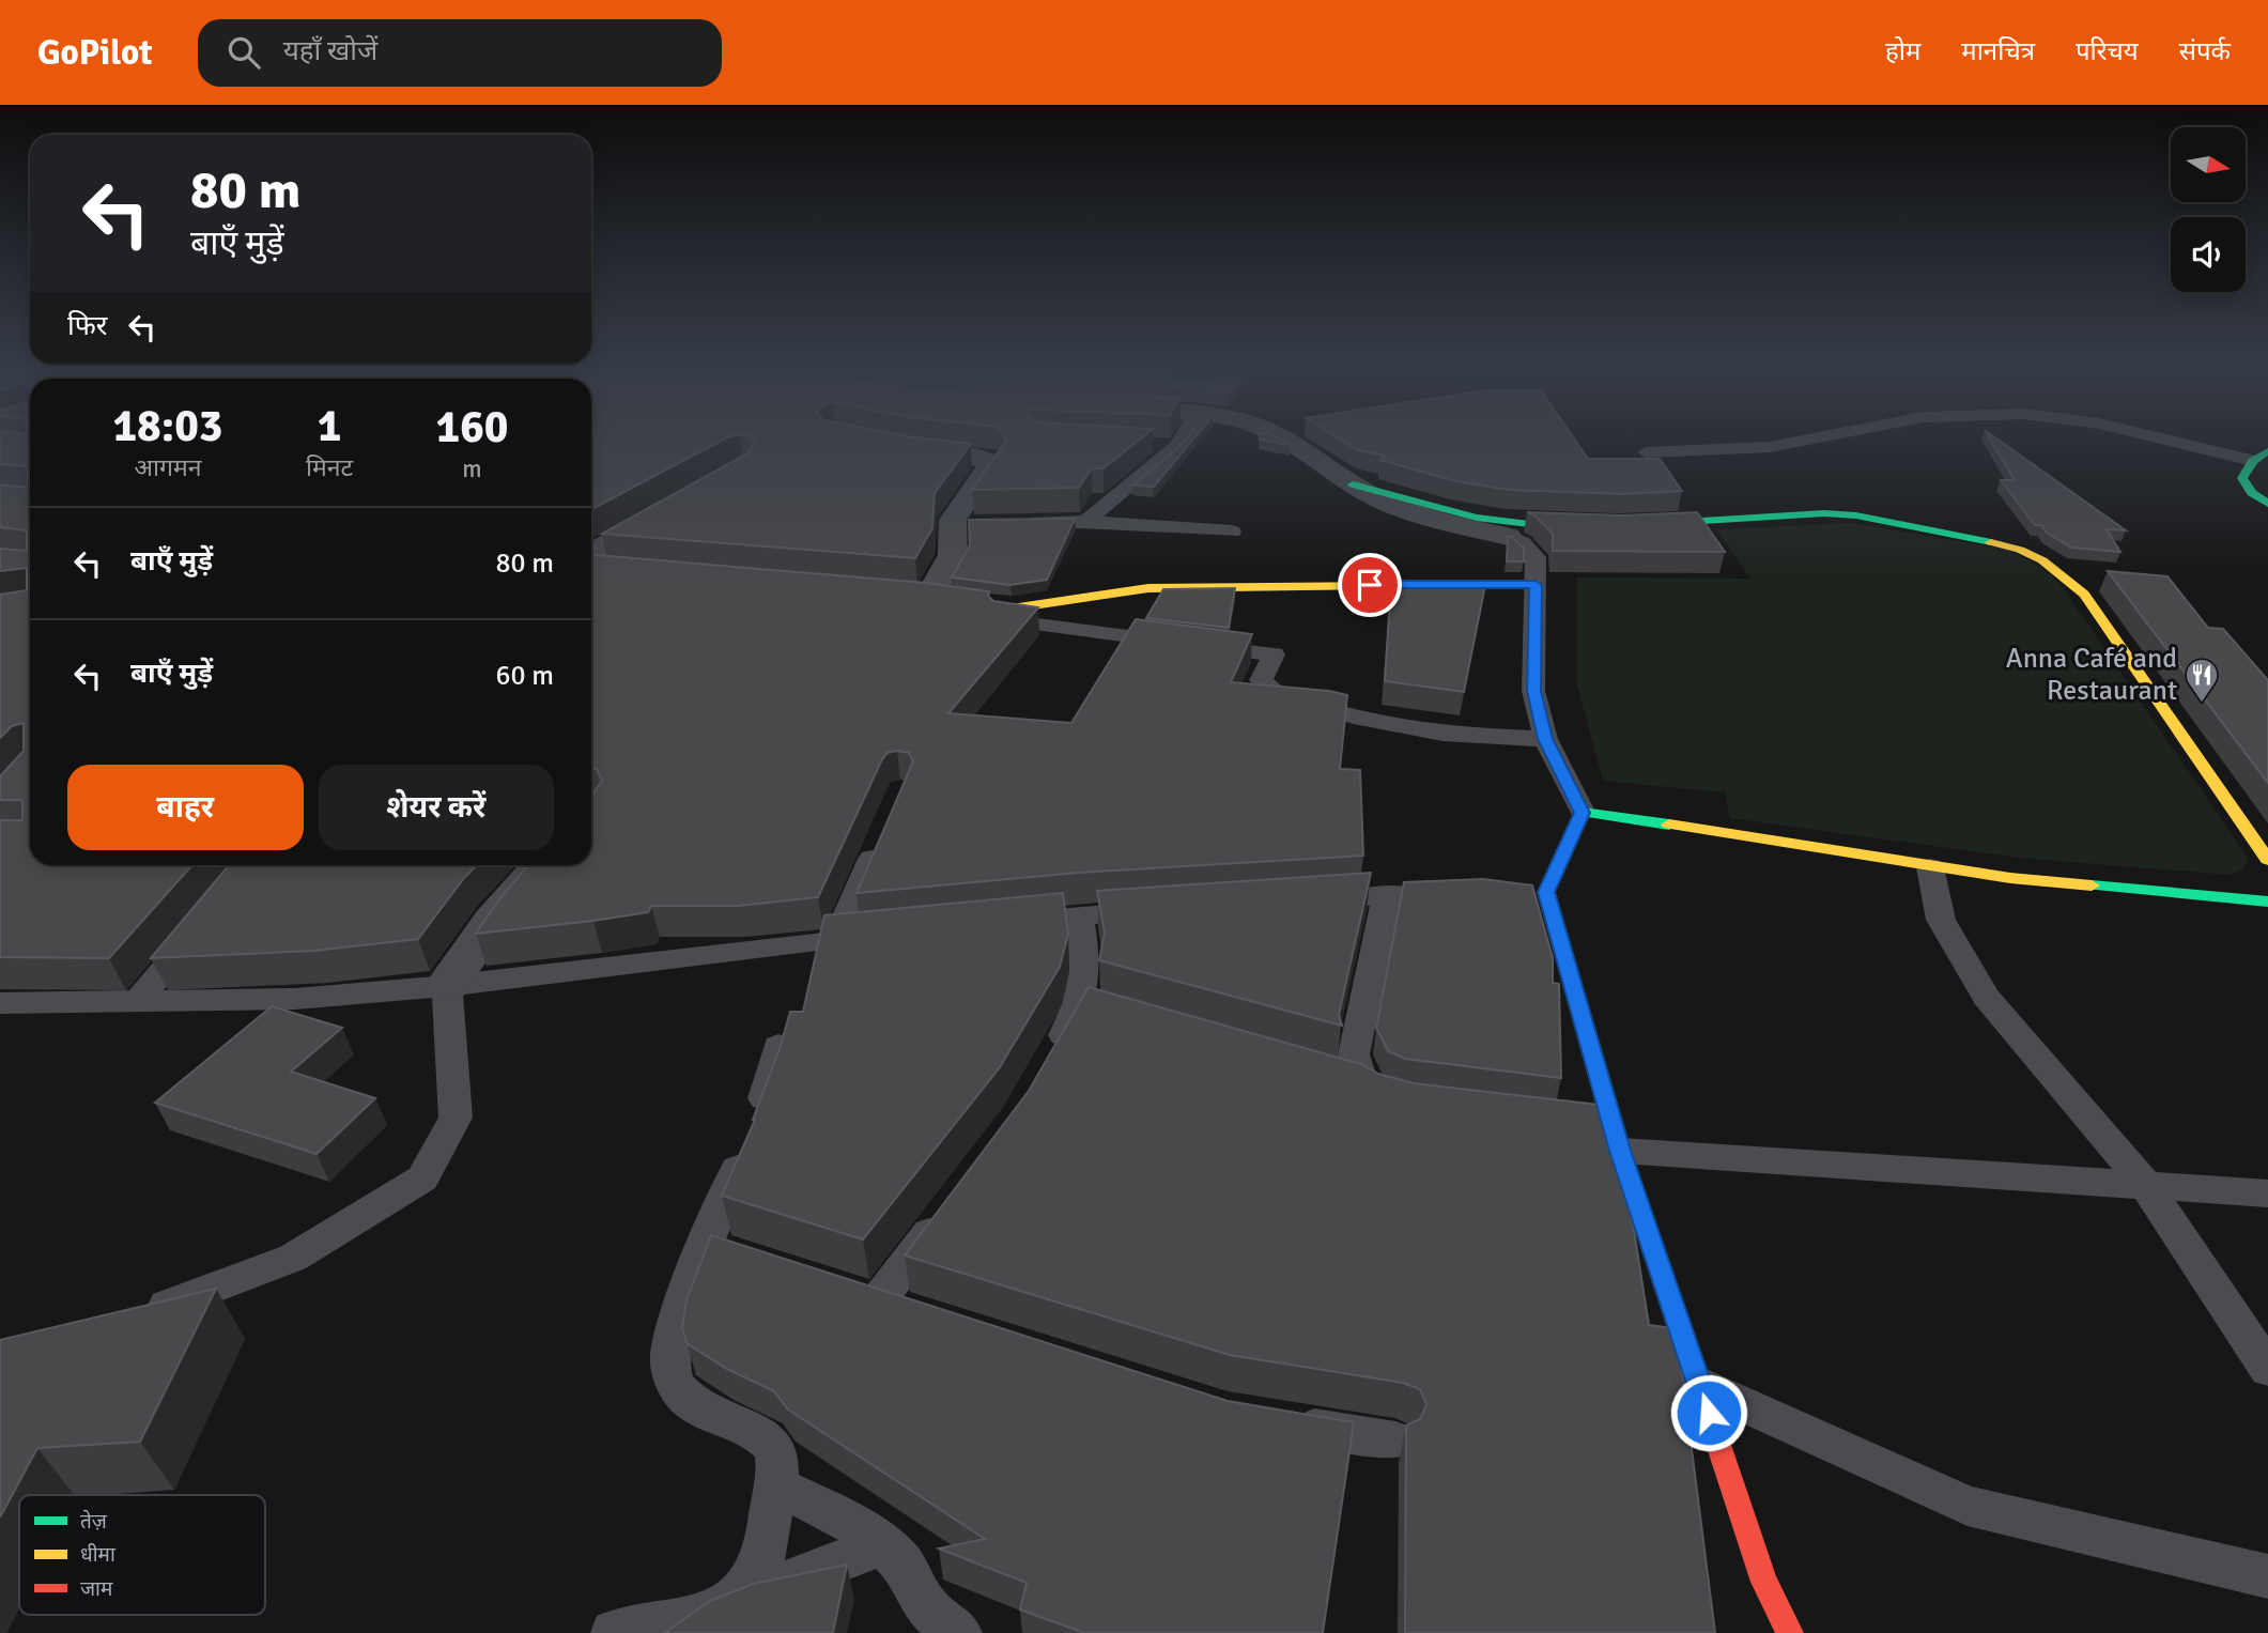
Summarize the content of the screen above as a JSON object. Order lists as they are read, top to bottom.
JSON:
{
  "places": {
    "restaurant": ["Anna Café and Restaurant"]
  },
  "legend": ["तेज़", "धीमा", "जाम"],
  "north": "right",
  "page": {
    "header": "GoPilot",
    "search": "यहाँ खोजें",
    "nav": [
      "होम",
      "मानचित्र",
      "परिचय",
      "संपर्क"
    ],
    "turn": ["80 m", "बाएँ मुड़ें"],
    "then": "फिर",
    "eta": [
      "18:03",
      "आगमन",
      "1",
      "मिनट",
      "160",
      "m"
    ],
    "list": [
      {
        "name": "बाएँ मुड़ें",
        "value": "80 m"
      },
      {
        "name": "बाएँ मुड़ें",
        "value": "60 m"
      }
    ],
    "buttons": ["बाहर", "शेयर करें"]
  }
}
